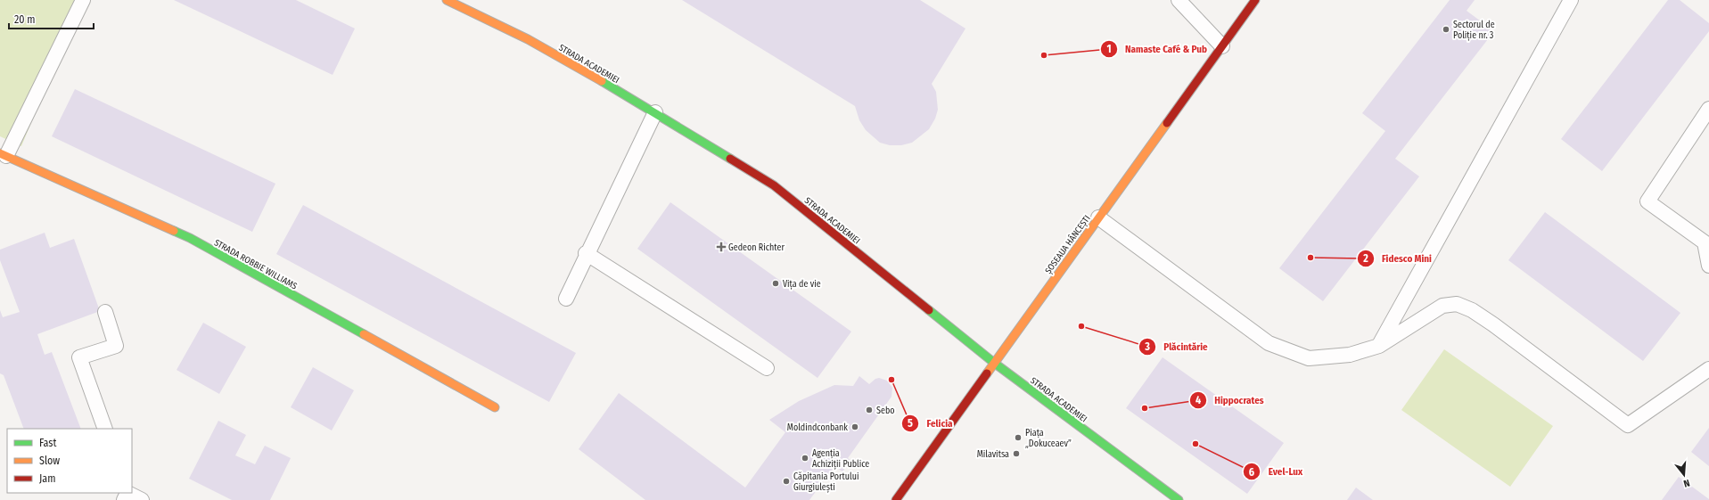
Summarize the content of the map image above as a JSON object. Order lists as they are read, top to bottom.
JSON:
{
  "streets": {
    "street": ["STRADA ACADEMIEI", "ȘOSEAUA HÂNCEȘTI", "STRADA ROBBIE WILLIAMS"]
  },
  "crossings": [
    ["STRADA ACADEMIEI", "ȘOSEAUA HÂNCEȘTI"]
  ],
  "places": {
    "other": [
      "Sectorul de Poliție nr. 3",
      "Namaste Café & Pub",
      "Fidesco Mini",
      "Vița de vie",
      "Plăcintărie",
      "Felicia",
      "Hippocrates",
      "Sebo",
      "Moldindconbank",
      "Piața „Dokuceaev”",
      "Evel-Lux",
      "Milavitsa",
      "Agenția Achiziții Publice",
      "Căpitania Portului Giurgiulești"
    ],
    "health": ["Gedeon Richter"]
  },
  "legend": ["Fast", "Slow", "Jam"],
  "scale_bar": "20 m",
  "north": "bottom"
}
